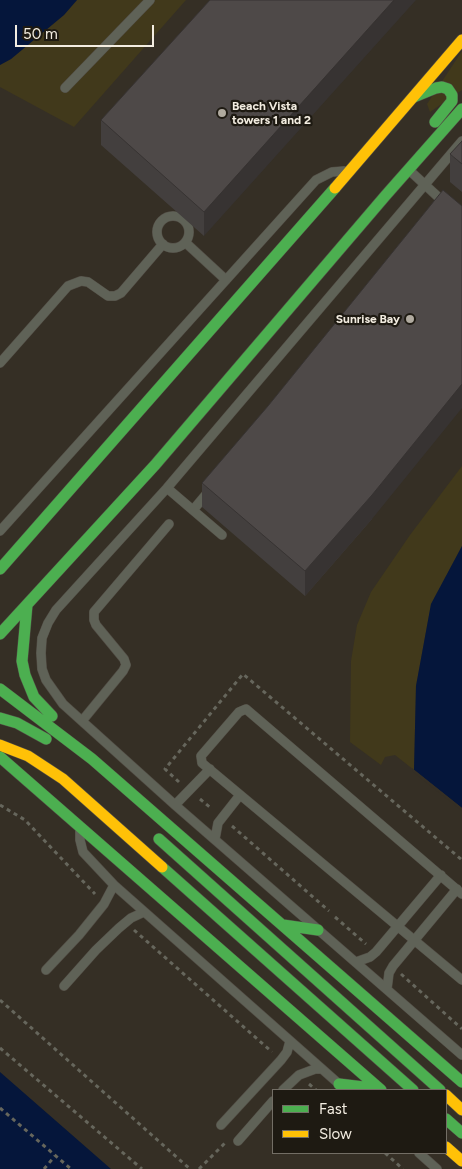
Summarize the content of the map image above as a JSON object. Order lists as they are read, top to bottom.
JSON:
{
  "places": ["Beach Vista towers 1 and 2", "Sunrise Bay"],
  "legend": ["Fast", "Slow"],
  "scale_bar": "50 m"
}
